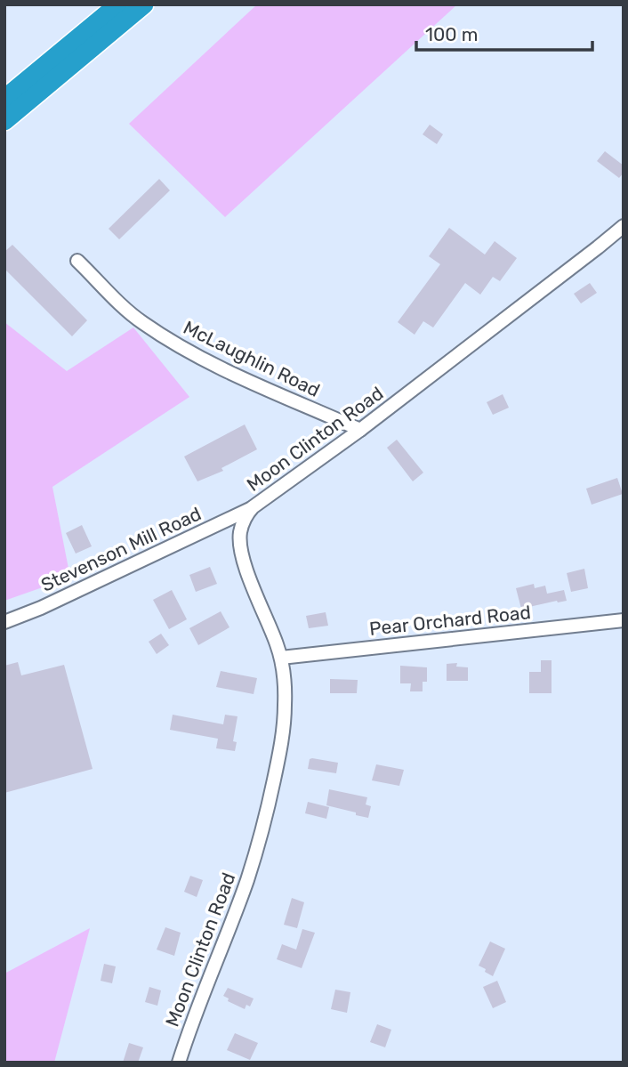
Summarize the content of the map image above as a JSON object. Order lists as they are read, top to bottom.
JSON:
{
  "streets": {
    "street": [
      "McLaughlin Road",
      "Moon Clinton Road",
      "Stevenson Mill Road",
      "Pear Orchard Road"
    ]
  },
  "crossings": [
    ["McLaughlin Road", "Moon Clinton Road"],
    ["Moon Clinton Road", "Stevenson Mill Road"],
    ["Moon Clinton Road", "Pear Orchard Road"]
  ],
  "scale_bar": "100 m"
}
